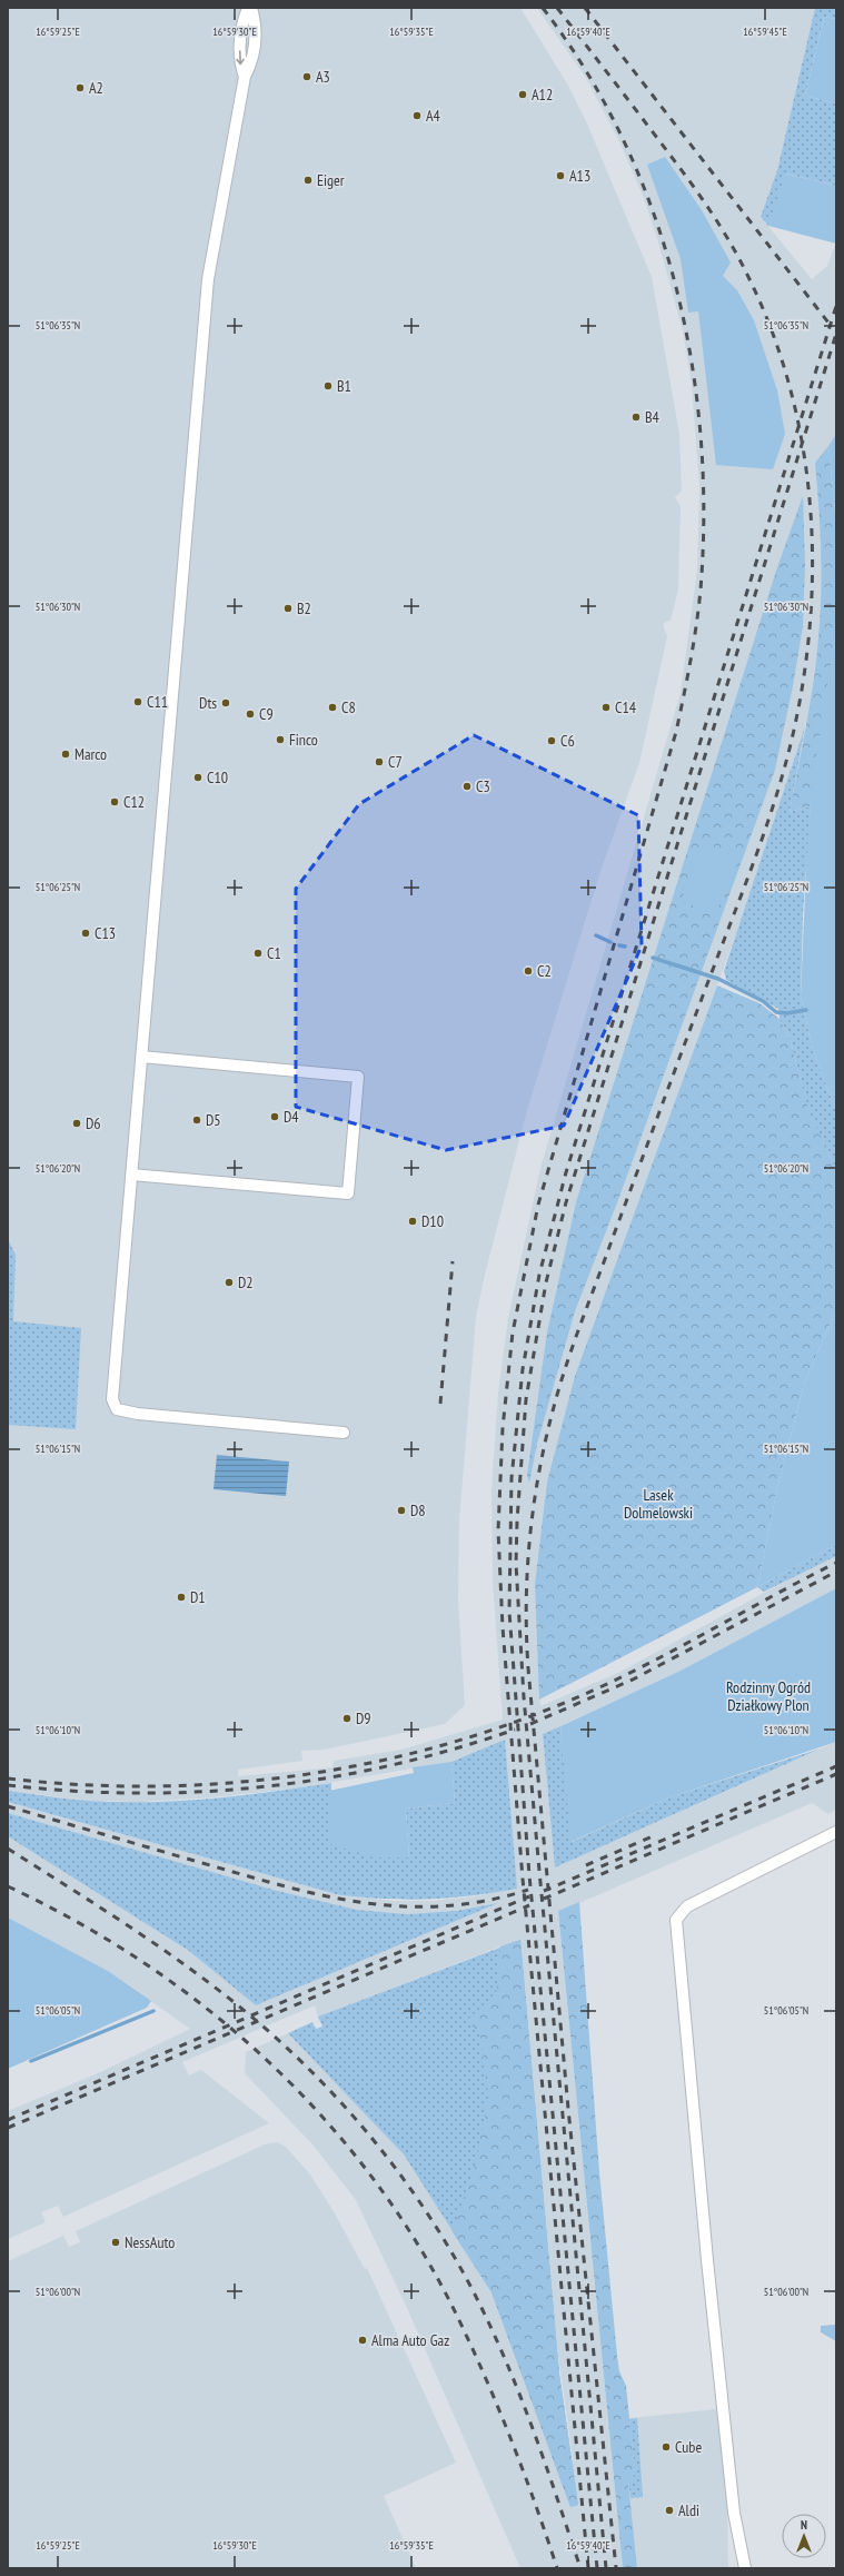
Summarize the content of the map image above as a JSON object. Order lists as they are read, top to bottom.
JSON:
{
  "parks": ["Lasek Dolmelowski", "Rodzinny Ogród Działkowy Plon"],
  "places": [
    "A3",
    "A2",
    "A12",
    "A4",
    "A13",
    "Eiger",
    "B1",
    "B4",
    "B2",
    "C11",
    "Dts",
    "C8",
    "C14",
    "C9",
    "Finco",
    "C6",
    "Marco",
    "C7",
    "C10",
    "C3",
    "C12",
    "C13",
    "C1",
    "C2",
    "D4",
    "D5",
    "D6",
    "D10",
    "D2",
    "D8",
    "D1",
    "D9",
    "NessAuto",
    "Alma Auto Gaz",
    "Cube",
    "Aldi"
  ],
  "north": "top",
  "coordinates": [
    "16°59'25\"E",
    "16°59'30\"E",
    "16°59'35\"E",
    "16°59'40\"E",
    "16°59'45\"E",
    "51°06'35\"N",
    "51°06'30\"N",
    "51°06'25\"N",
    "51°06'20\"N",
    "51°06'15\"N",
    "51°06'10\"N",
    "51°06'05\"N",
    "51°06'00\"N"
  ]
}
